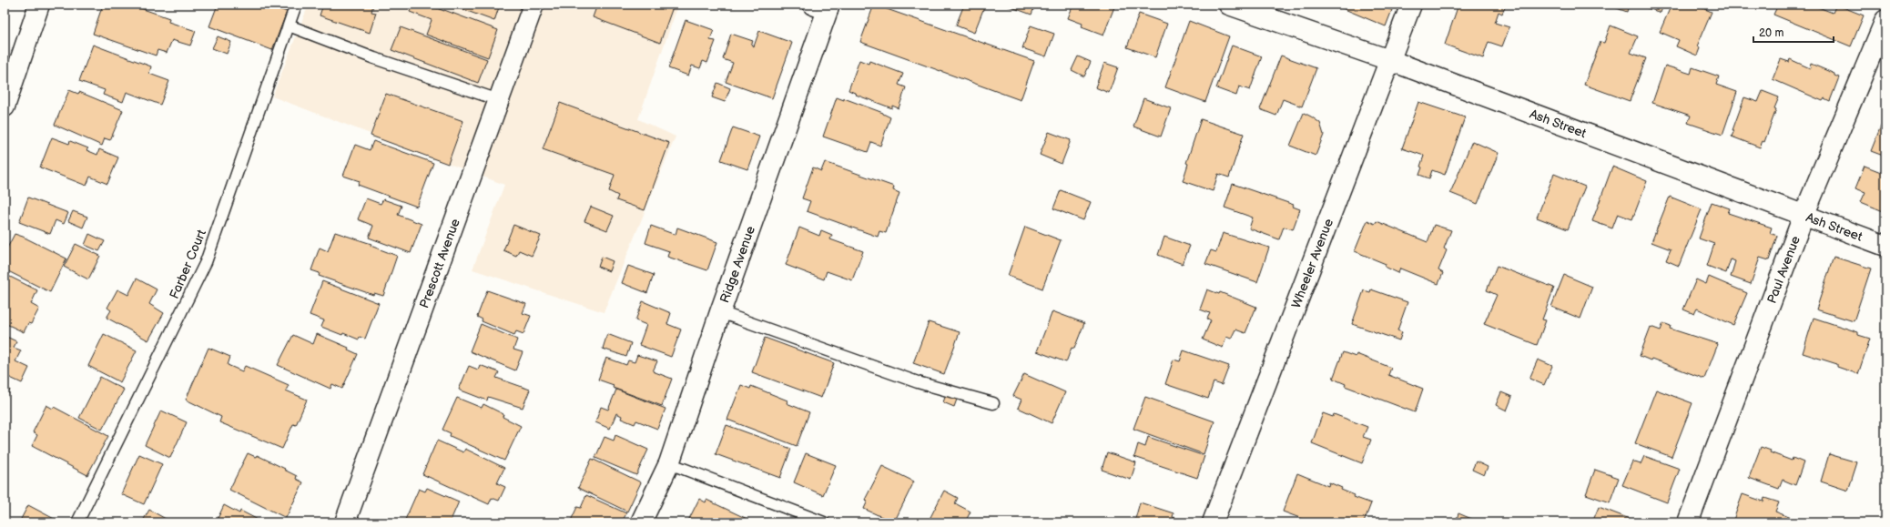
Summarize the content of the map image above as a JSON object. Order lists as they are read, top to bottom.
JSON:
{
  "streets": {
    "street": [
      "Ash Street",
      "Prescott Avenue",
      "Wheeler Avenue",
      "Ridge Avenue",
      "Paul Avenue"
    ],
    "lane": ["Farber Court"]
  },
  "crossings": [
    ["Ash Street", "Wheeler Avenue"],
    ["Ash Street", "Paul Avenue"]
  ],
  "scale_bar": "20 m"
}
